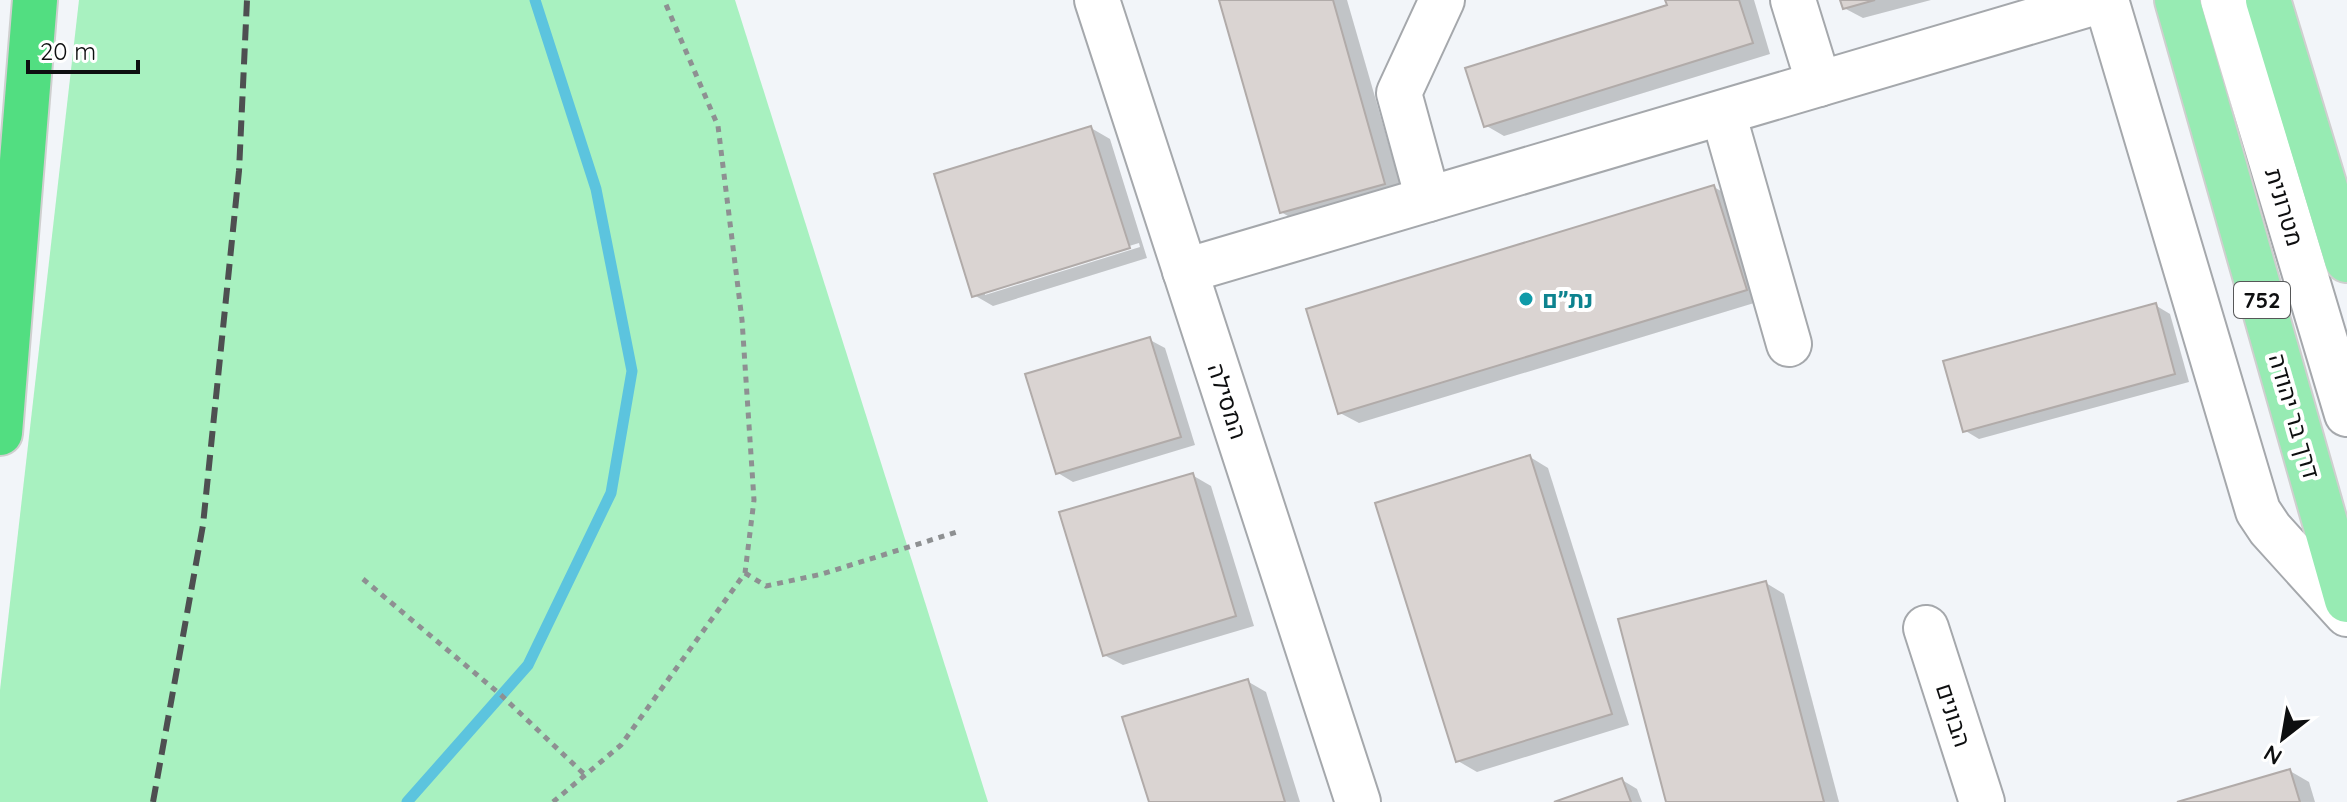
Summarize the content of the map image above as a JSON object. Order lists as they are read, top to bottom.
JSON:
{
  "streets": {
    "main road": ["752", "דרך בר יהודה"],
    "street": ["מטרונית", "המסילה", "הבונים"]
  },
  "places": ["נת״ם"],
  "scale_bar": "20 m",
  "north": "bottom left"
}
